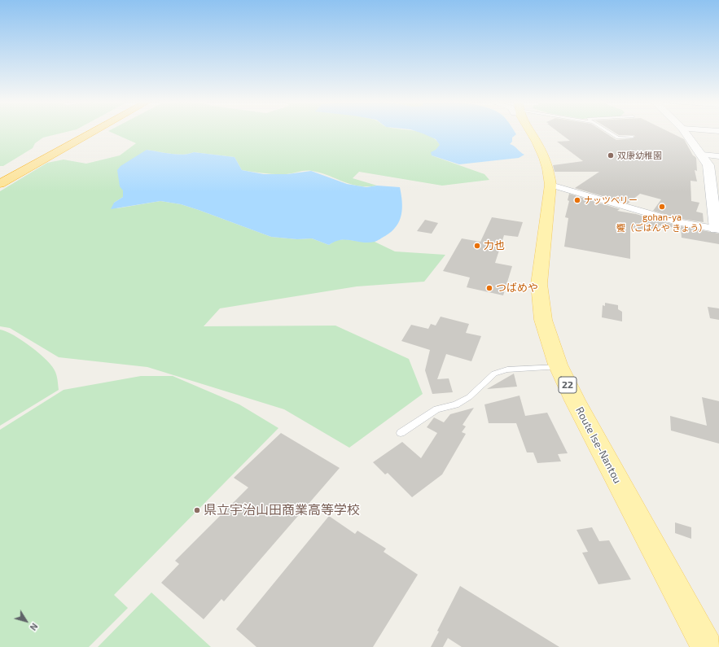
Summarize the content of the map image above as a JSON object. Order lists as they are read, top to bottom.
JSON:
{
  "streets": {
    "main road": ["22", "Route Ise-Nantou"]
  },
  "places": [
    "双康幼稚園",
    "ナッツベリー",
    "gohan-ya 饗（ごはんや きょう）",
    "力也",
    "つばめや",
    "県立宇治山田商業高等学校"
  ],
  "north": "bottom right"
}
